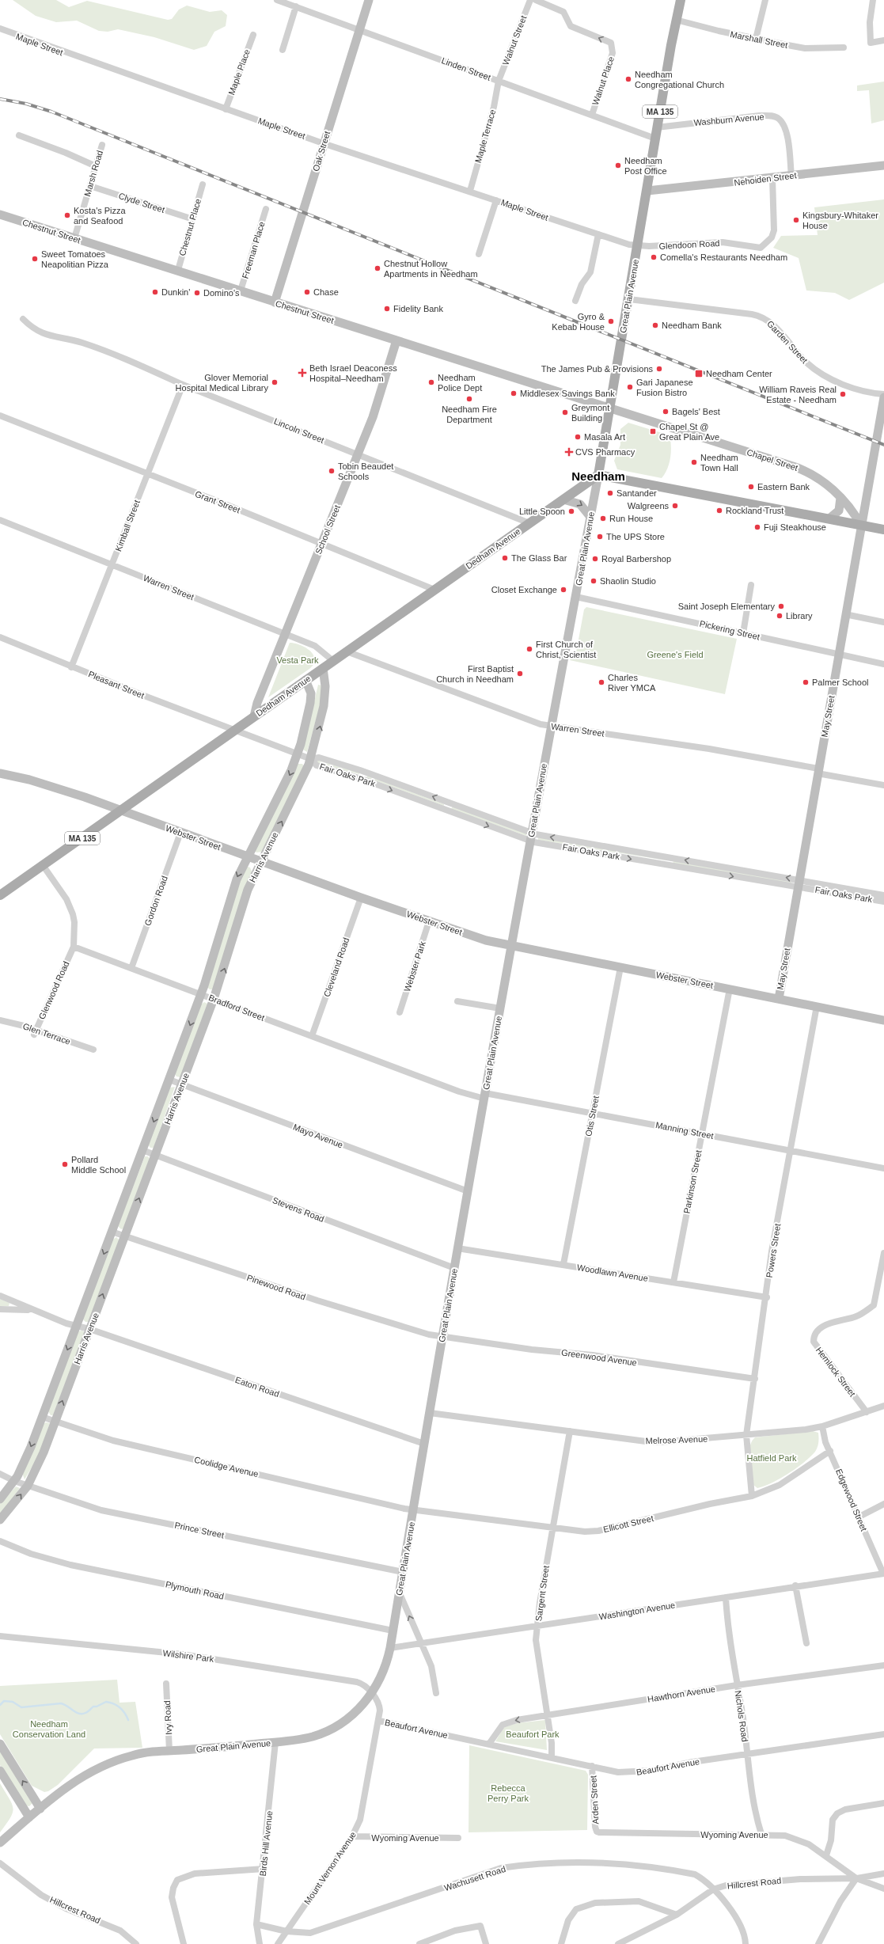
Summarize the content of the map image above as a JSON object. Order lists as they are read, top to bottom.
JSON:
{
  "streets": {
    "main road": ["MA 135", "Great Plain Avenue", "Dedham Avenue"],
    "street": [
      "Marshall Street",
      "Walnut Street",
      "Maple Street",
      "Linden Street",
      "Maple Place",
      "Walnut Place",
      "Washburn Avenue",
      "Maple Terrace",
      "Oak Street",
      "Marsh Road",
      "Nehoiden Street",
      "Clyde Street",
      "Chestnut Place",
      "Chestnut Street",
      "Glendoon Road",
      "Freeman Place",
      "Garden Street",
      "Lincoln Street",
      "Chapel Street",
      "Grant Street",
      "Kimball Street",
      "School Street",
      "Warren Street",
      "Pickering Street",
      "Pleasant Street",
      "May Street",
      "Fair Oaks Park",
      "Webster Street",
      "Harris Avenue",
      "Gordon Road",
      "Webster Park",
      "Cleveland Road",
      "Glenwood Road",
      "Bradford Street",
      "Glen Terrace",
      "Otis Street",
      "Manning Street",
      "Mayo Avenue",
      "Parkinson Street",
      "Stevens Road",
      "Powers Street",
      "Woodlawn Avenue",
      "Pinewood Road",
      "Greenwood Avenue",
      "Hemlock Street",
      "Eaton Road",
      "Melrose Avenue",
      "Coolidge Avenue",
      "Edgewood Street",
      "Ellicott Street",
      "Prince Street",
      "Plymouth Road",
      "Sargent Street",
      "Washington Avenue",
      "Wilshire Park",
      "Hawthorn Avenue",
      "Nichols Road",
      "Ivy Road",
      "Beaufort Avenue",
      "Arden Street",
      "Wyoming Avenue",
      "Birds Hill Avenue",
      "Mount Vernon Avenue",
      "Wachusett Road",
      "Hillcrest Road"
    ]
  },
  "crossings": [
    ["Marshall Street", "Great Plain Avenue"],
    ["Walnut Street", "Linden Street"],
    ["Walnut Street", "Maple Terrace"],
    ["Maple Street", "Maple Place"],
    ["Maple Street", "Maple Terrace"],
    ["Maple Street", "Oak Street"],
    ["Maple Street", "Glendoon Road"],
    ["Maple Street", "Great Plain Avenue"],
    ["Linden Street", "Walnut Place"],
    ["Linden Street", "Maple Terrace"],
    ["Linden Street", "Oak Street"],
    ["Linden Street", "Great Plain Avenue"],
    ["Washburn Avenue", "Nehoiden Street"],
    ["Washburn Avenue", "Great Plain Avenue"],
    ["Oak Street", "Chestnut Street"],
    ["Marsh Road", "Clyde Street"],
    ["Marsh Road", "Chestnut Street"],
    ["Nehoiden Street", "Glendoon Road"],
    ["Nehoiden Street", "Great Plain Avenue"],
    ["Clyde Street", "Chestnut Place"],
    ["Chestnut Place", "Chestnut Street"],
    ["Chestnut Street", "Freeman Place"],
    ["Chestnut Street", "Great Plain Avenue"],
    ["Chestnut Street", "Chapel Street"],
    ["Chestnut Street", "School Street"],
    ["Glendoon Road", "Great Plain Avenue"],
    ["Great Plain Avenue", "Garden Street"],
    ["Great Plain Avenue", "Chapel Street"],
    ["Great Plain Avenue", "Dedham Avenue"],
    ["Great Plain Avenue", "Warren Street"],
    ["Great Plain Avenue", "Pickering Street"],
    ["Great Plain Avenue", "Fair Oaks Park"],
    ["Great Plain Avenue", "Webster Street"],
    ["Great Plain Avenue", "Bradford Street"],
    ["Great Plain Avenue", "Manning Street"],
    ["Great Plain Avenue", "Mayo Avenue"],
    ["Great Plain Avenue", "Stevens Road"],
    ["Great Plain Avenue", "Woodlawn Avenue"],
    ["Great Plain Avenue", "Pinewood Road"],
    ["Great Plain Avenue", "Greenwood Avenue"],
    ["Great Plain Avenue", "Eaton Road"],
    ["Great Plain Avenue", "Melrose Avenue"],
    ["Great Plain Avenue", "Coolidge Avenue"],
    ["Great Plain Avenue", "Ellicott Street"],
    ["Great Plain Avenue", "Prince Street"],
    ["Great Plain Avenue", "Plymouth Road"],
    ["Great Plain Avenue", "Washington Avenue"],
    ["Great Plain Avenue", "Wilshire Park"],
    ["Great Plain Avenue", "Ivy Road"],
    ["Great Plain Avenue", "Birds Hill Avenue"],
    ["Great Plain Avenue", "Mount Vernon Avenue"],
    ["Lincoln Street", "Kimball Street"],
    ["Lincoln Street", "School Street"],
    ["Lincoln Street", "Dedham Avenue"],
    ["Chapel Street", "May Street"],
    ["Grant Street", "Kimball Street"],
    ["Grant Street", "School Street"],
    ["Grant Street", "Dedham Avenue"],
    ["Kimball Street", "Warren Street"],
    ["Kimball Street", "Pleasant Street"],
    ["School Street", "Dedham Avenue"],
    ["School Street", "Warren Street"],
    ["Dedham Avenue", "Warren Street"],
    ["Dedham Avenue", "Pleasant Street"],
    ["Dedham Avenue", "Fair Oaks Park"],
    ["Dedham Avenue", "Webster Street"],
    ["Dedham Avenue", "Harris Avenue"],
    ["Warren Street", "May Street"],
    ["Pickering Street", "May Street"],
    ["Pleasant Street", "Fair Oaks Park"],
    ["May Street", "Fair Oaks Park"],
    ["May Street", "Webster Street"],
    ["Fair Oaks Park", "Harris Avenue"],
    ["Webster Street", "Harris Avenue"],
    ["Webster Street", "Gordon Road"],
    ["Webster Street", "Webster Park"],
    ["Webster Street", "Cleveland Road"],
    ["Webster Street", "Otis Street"],
    ["Webster Street", "Parkinson Street"],
    ["Webster Street", "Powers Street"],
    ["Harris Avenue", "Bradford Street"],
    ["Harris Avenue", "Mayo Avenue"],
    ["Harris Avenue", "Stevens Road"],
    ["Harris Avenue", "Pinewood Road"],
    ["Harris Avenue", "Eaton Road"],
    ["Harris Avenue", "Coolidge Avenue"],
    ["Harris Avenue", "Prince Street"],
    ["Gordon Road", "Bradford Street"],
    ["Cleveland Road", "Bradford Street"],
    ["Glenwood Road", "Bradford Street"],
    ["Glenwood Road", "Glen Terrace"],
    ["Bradford Street", "Manning Street"],
    ["Otis Street", "Manning Street"],
    ["Otis Street", "Woodlawn Avenue"],
    ["Manning Street", "Parkinson Street"],
    ["Manning Street", "Powers Street"],
    ["Parkinson Street", "Woodlawn Avenue"],
    ["Powers Street", "Woodlawn Avenue"],
    ["Powers Street", "Greenwood Avenue"],
    ["Powers Street", "Melrose Avenue"],
    ["Powers Street", "Ellicott Street"],
    ["Pinewood Road", "Greenwood Avenue"],
    ["Hemlock Street", "Melrose Avenue"],
    ["Melrose Avenue", "Edgewood Street"],
    ["Melrose Avenue", "Sargent Street"],
    ["Coolidge Avenue", "Ellicott Street"],
    ["Edgewood Street", "Ellicott Street"],
    ["Edgewood Street", "Washington Avenue"],
    ["Ellicott Street", "Sargent Street"],
    ["Sargent Street", "Washington Avenue"],
    ["Sargent Street", "Hawthorn Avenue"],
    ["Sargent Street", "Beaufort Avenue"],
    ["Washington Avenue", "Nichols Road"],
    ["Wilshire Park", "Mount Vernon Avenue"],
    ["Hawthorn Avenue", "Nichols Road"],
    ["Hawthorn Avenue", "Beaufort Avenue"],
    ["Nichols Road", "Beaufort Avenue"],
    ["Nichols Road", "Wyoming Avenue"],
    ["Beaufort Avenue", "Arden Street"],
    ["Beaufort Avenue", "Mount Vernon Avenue"],
    ["Arden Street", "Wyoming Avenue"],
    ["Wyoming Avenue", "Mount Vernon Avenue"],
    ["Wyoming Avenue", "Hillcrest Road"],
    ["Birds Hill Avenue", "Wachusett Road"],
    ["Mount Vernon Avenue", "Wachusett Road"],
    ["Wachusett Road", "Hillcrest Road"]
  ],
  "districts": ["Needham"],
  "parks": [
    "Greene's Field",
    "Vesta Park",
    "Hatfield Park",
    "Needham Conservation Land",
    "Beaufort Park",
    "Rebecca Perry Park"
  ],
  "places": {
    "other": [
      "Needham Congregational Church",
      "Needham Post Office",
      "Kosta's Pizza and Seafood",
      "Kingsbury-Whitaker House",
      "Comella's Restaurants Needham",
      "Sweet Tomatoes Neapolitian Pizza",
      "Chestnut Hollow Apartments in Needham",
      "Dunkin'",
      "Chase",
      "Domino's",
      "Fidelity Bank",
      "Gyro & Kebab House",
      "Needham Bank",
      "The James Pub & Provisions",
      "Glover Memorial Hospital Medical Library",
      "Needham Police Dept",
      "Gari Japanese Fusion Bistro",
      "Middlesex Savings Bank",
      "William Raveis Real Estate - Needham",
      "Needham Fire Department",
      "Bagels' Best",
      "Greymont Building",
      "Masala Art",
      "Needham Town Hall",
      "Tobin Beaudet Schools",
      "Eastern Bank",
      "Santander",
      "Walgreens",
      "Rockland Trust",
      "Little Spoon",
      "Run House",
      "Fuji Steakhouse",
      "The UPS Store",
      "The Glass Bar",
      "Royal Barbershop",
      "Shaolin Studio",
      "Closet Exchange",
      "Saint Joseph Elementary",
      "Library",
      "First Church of Christ, Scientist",
      "First Baptist Church in Needham",
      "Charles River YMCA",
      "Palmer School",
      "Pollard Middle School"
    ],
    "health": ["Beth Israel Deaconess Hospital–Needham", "CVS Pharmacy"],
    "transit": ["Needham Center", "Chapel St @ Great Plain Ave"]
  }
}
